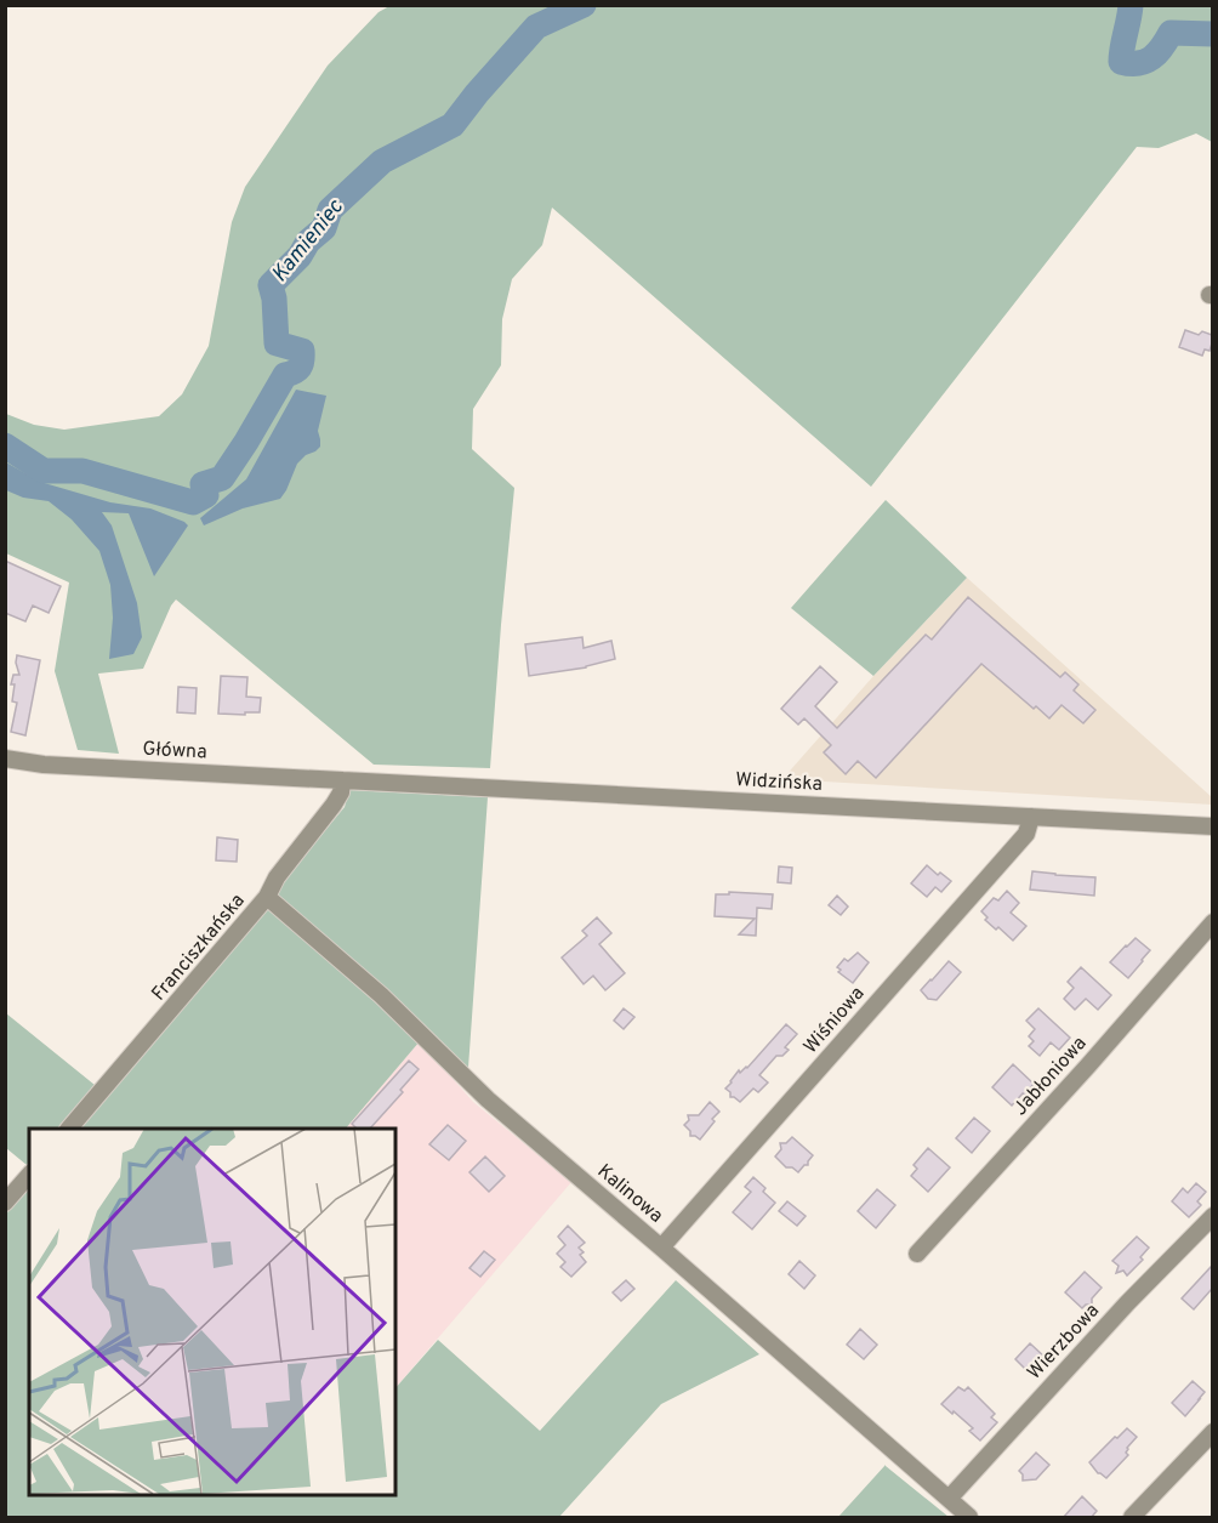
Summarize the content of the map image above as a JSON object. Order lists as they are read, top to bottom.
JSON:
{
  "streets": {
    "street": [
      "Główna",
      "Widzińska",
      "Franciszkańska",
      "Wiśniowa",
      "Jabłoniowa",
      "Kalinowa",
      "Wierzbowa"
    ]
  },
  "crossings": [
    ["Główna", "Widzińska"],
    ["Główna", "Franciszkańska"],
    ["Widzińska", "Franciszkańska"],
    ["Widzińska", "Wiśniowa"],
    ["Franciszkańska", "Kalinowa"],
    ["Wiśniowa", "Kalinowa"],
    ["Kalinowa", "Wierzbowa"]
  ],
  "water": ["Kamieniec"]
}
